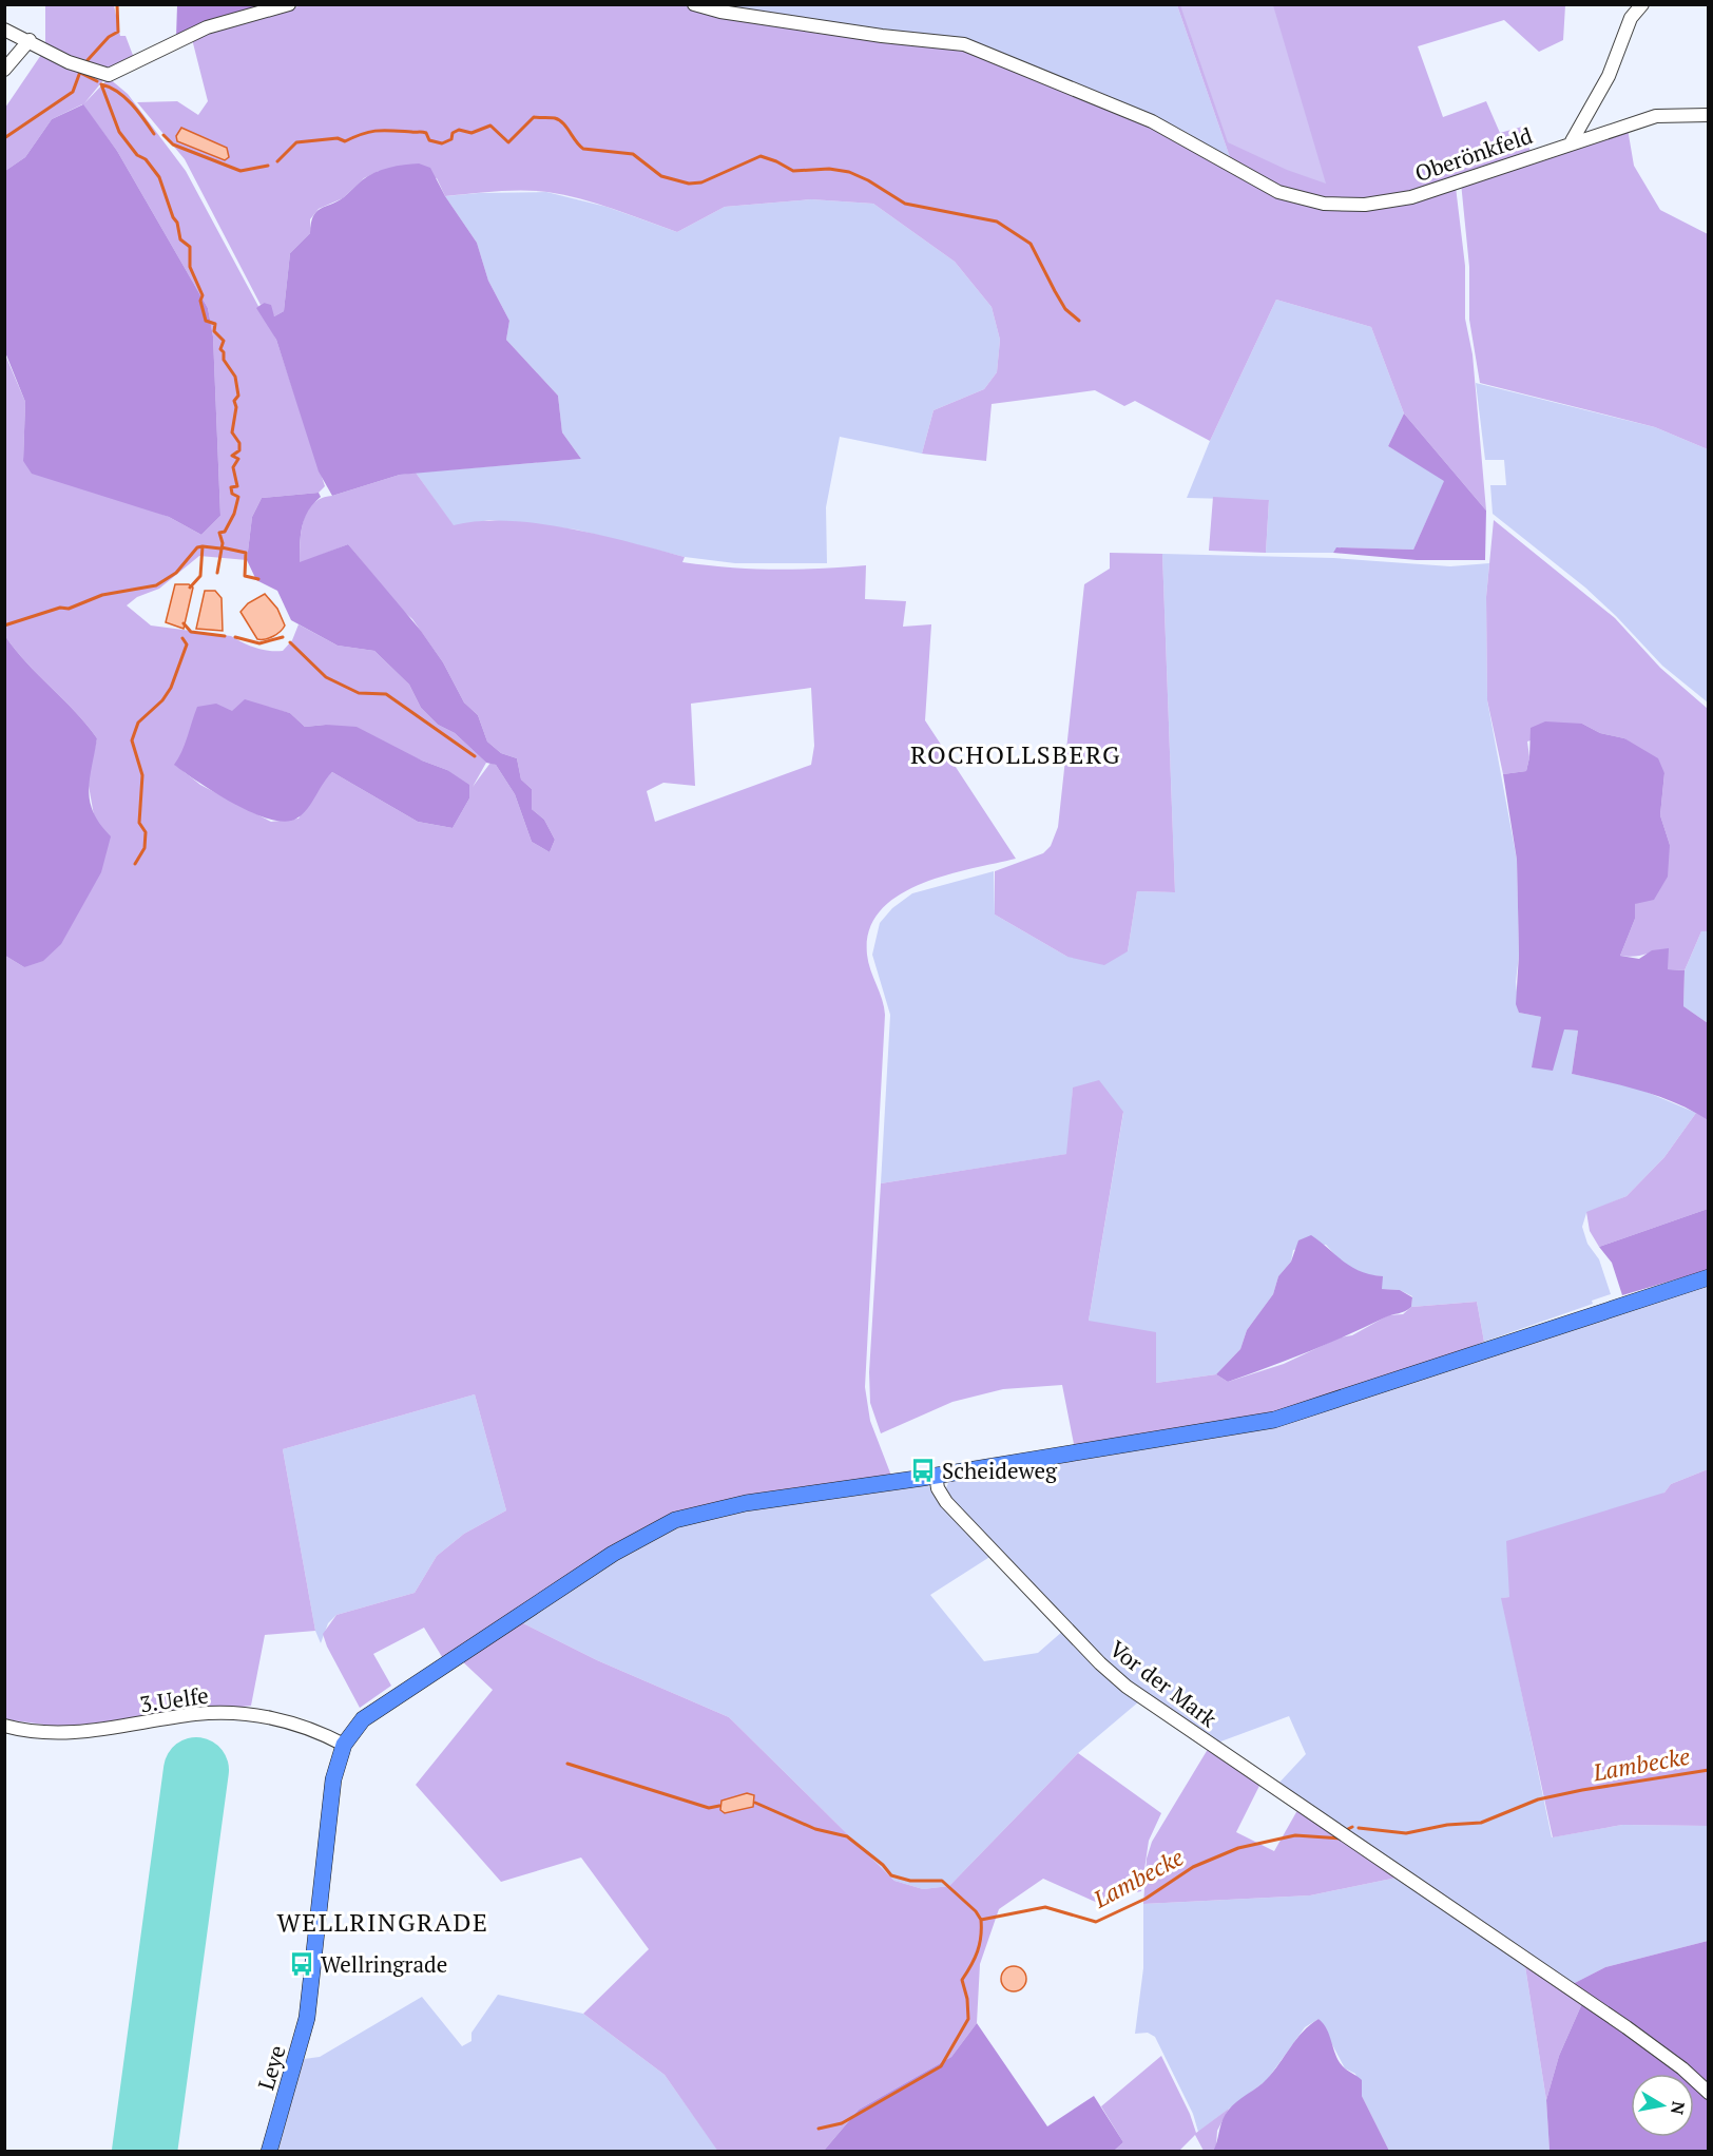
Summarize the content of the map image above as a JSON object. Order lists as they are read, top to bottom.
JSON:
{
  "streets": {
    "main road": ["Leye"],
    "street": ["Oberönkfeld", "Vor der Mark", "3.Uelfe"]
  },
  "crossings": [
    ["3.Uelfe", "Leye"]
  ],
  "districts": ["ROCHOLLSBERG", "WELLRINGRADE"],
  "water": ["Lambecke"],
  "places": {
    "bus stop": ["Scheideweg", "Wellringrade"]
  },
  "north": "right"
}
